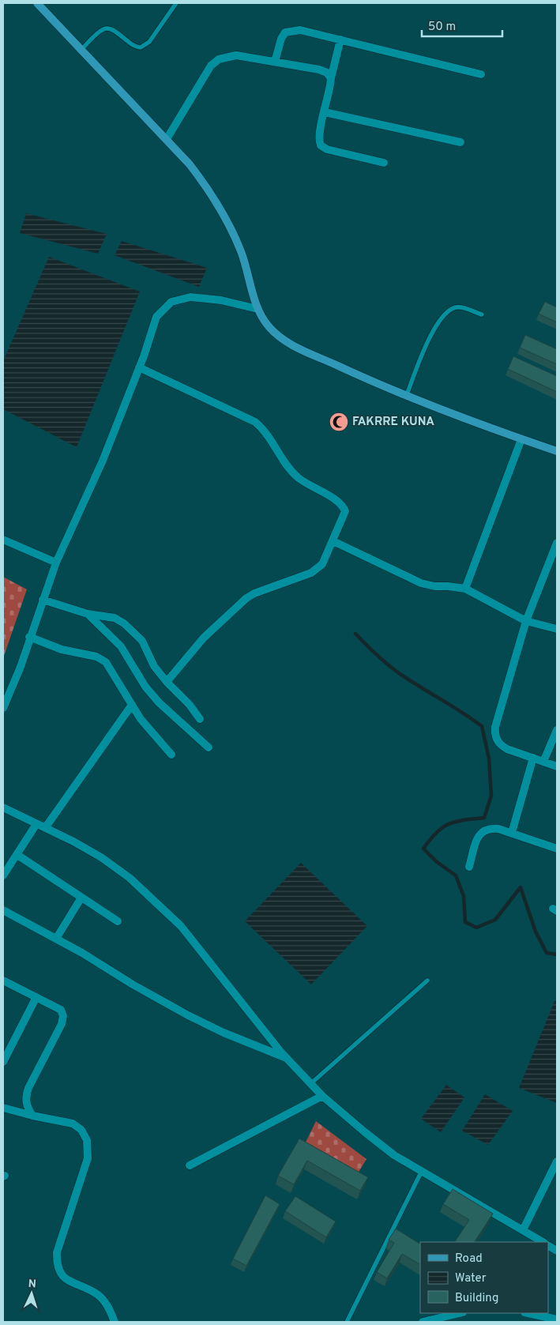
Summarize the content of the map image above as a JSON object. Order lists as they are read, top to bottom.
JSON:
{
  "places": {
    "mosque": ["FAKRRE KUNA"]
  },
  "legend": ["Road", "Water", "Building"],
  "scale_bar": "50 m",
  "north": "top"
}
